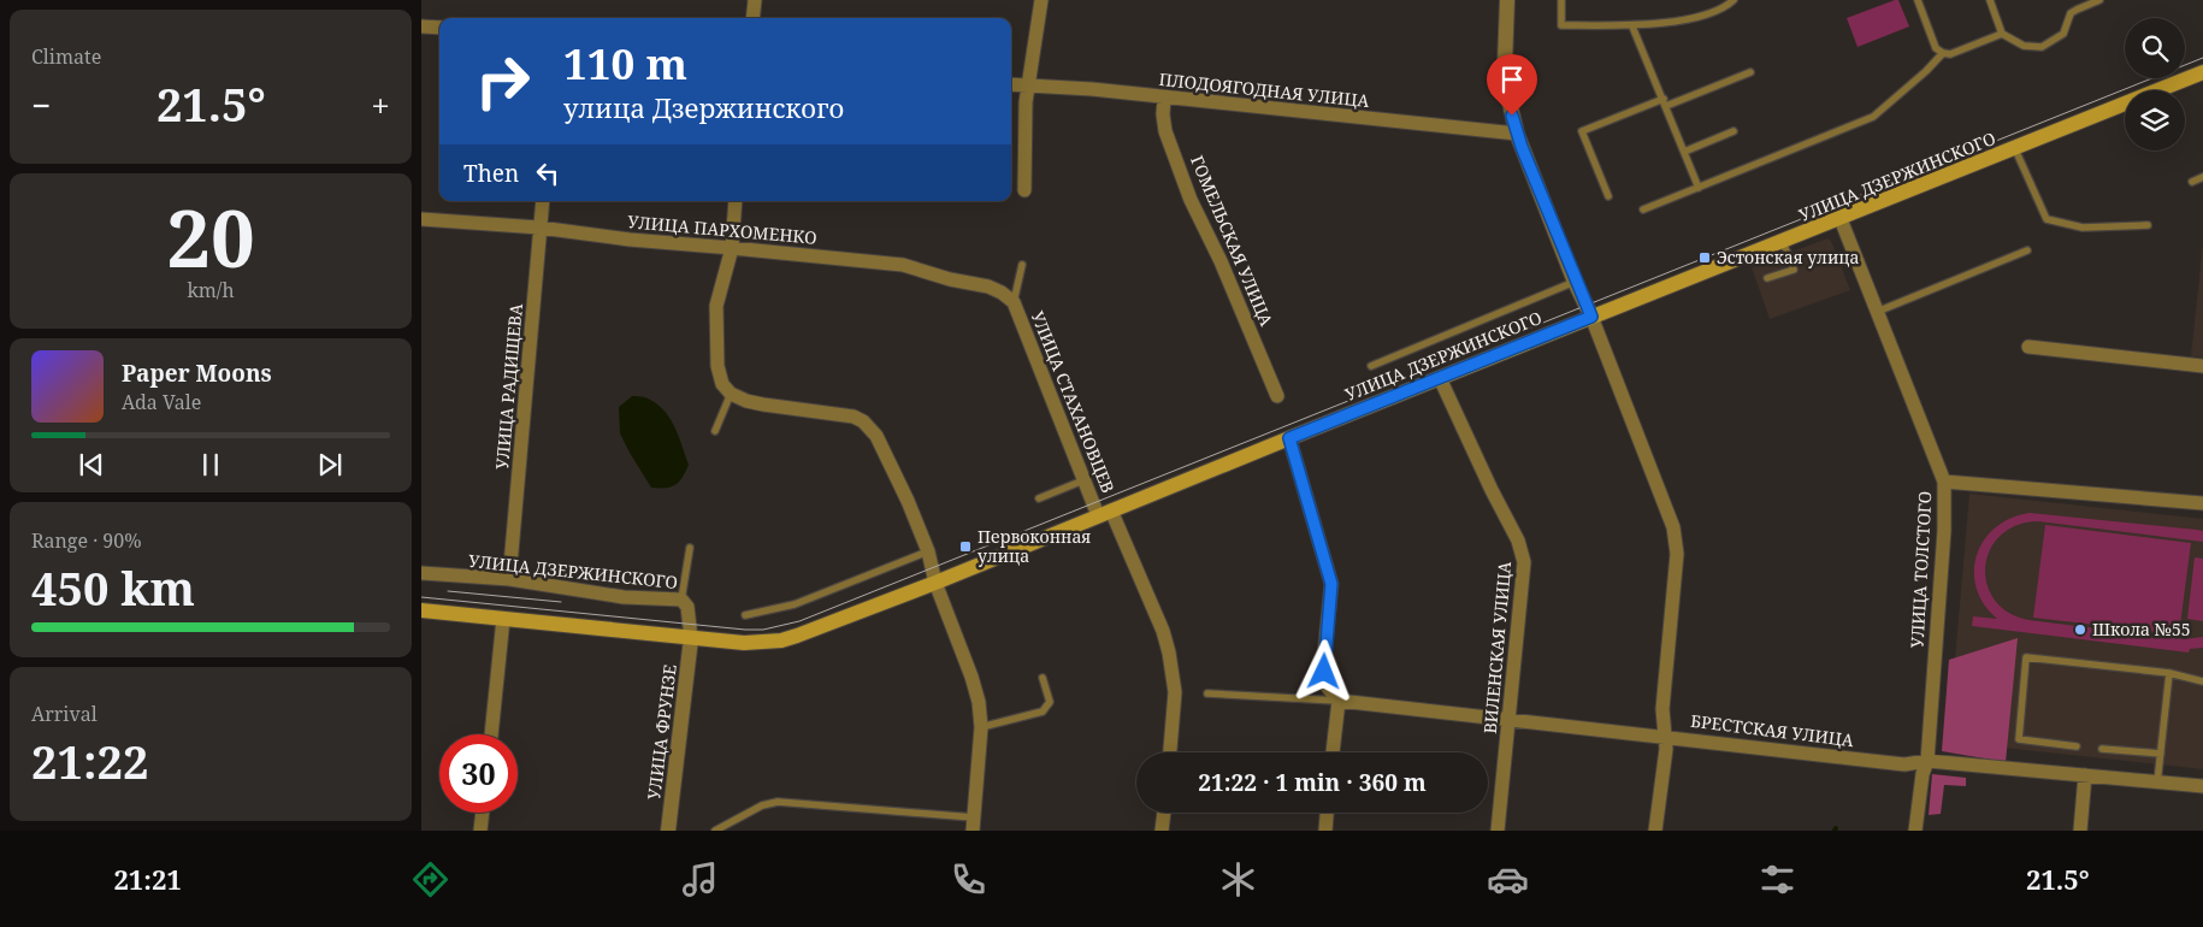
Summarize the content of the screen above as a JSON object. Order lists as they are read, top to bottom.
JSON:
{
  "streets": {
    "main road": ["УЛИЦА ДЗЕРЖИНСКОГО"],
    "street": [
      "ПЛОДОЯГОДНАЯ УЛИЦА",
      "УЛИЦА ПАРХОМЕНКО",
      "ГОМЕЛЬСКАЯ УЛИЦА",
      "УЛИЦА РАДИЩЕВА",
      "УЛИЦА СТАХАНОВЦЕВ",
      "УЛИЦА ТОЛСТОГО",
      "ВИЛЕНСКАЯ УЛИЦА",
      "БРЕСТСКАЯ УЛИЦА",
      "УЛИЦА ФРУНЗЕ"
    ]
  },
  "crossings": [
    ["ПЛОДОЯГОДНАЯ УЛИЦА", "ГОМЕЛЬСКАЯ УЛИЦА"],
    ["УЛИЦА ДЗЕРЖИНСКОГО", "УЛИЦА РАДИЩЕВА"],
    ["УЛИЦА ДЗЕРЖИНСКОГО", "УЛИЦА СТАХАНОВЦЕВ"],
    ["УЛИЦА ДЗЕРЖИНСКОГО", "УЛИЦА ТОЛСТОГО"],
    ["УЛИЦА ДЗЕРЖИНСКОГО", "ВИЛЕНСКАЯ УЛИЦА"],
    ["УЛИЦА ДЗЕРЖИНСКОГО", "УЛИЦА ФРУНЗЕ"],
    ["УЛИЦА ПАРХОМЕНКО", "УЛИЦА РАДИЩЕВА"],
    ["УЛИЦА ПАРХОМЕНКО", "УЛИЦА СТАХАНОВЦЕВ"],
    ["УЛИЦА ТОЛСТОГО", "БРЕСТСКАЯ УЛИЦА"],
    ["ВИЛЕНСКАЯ УЛИЦА", "БРЕСТСКАЯ УЛИЦА"]
  ],
  "places": {
    "transit": ["Эстонская улица", "Первоконная улица"],
    "other": ["Школа №55"]
  },
  "page": {
    "tile": [
      "Climate",
      ["20", "km/h"],
      ["Range · 90%", "450 km"],
      ["Arrival", "21:22"]
    ],
    "turn": ["110 m", "улица Дзержинского"],
    "heat": ["−", "21.5°", "+"],
    "then": "Then",
    "song": ["Paper Moons", "Ada Vale"],
    "limit": "30",
    "trip": "21:22 · 1 min · 360 m",
    "tabs": ["21:21", "21.5°"]
  }
}
